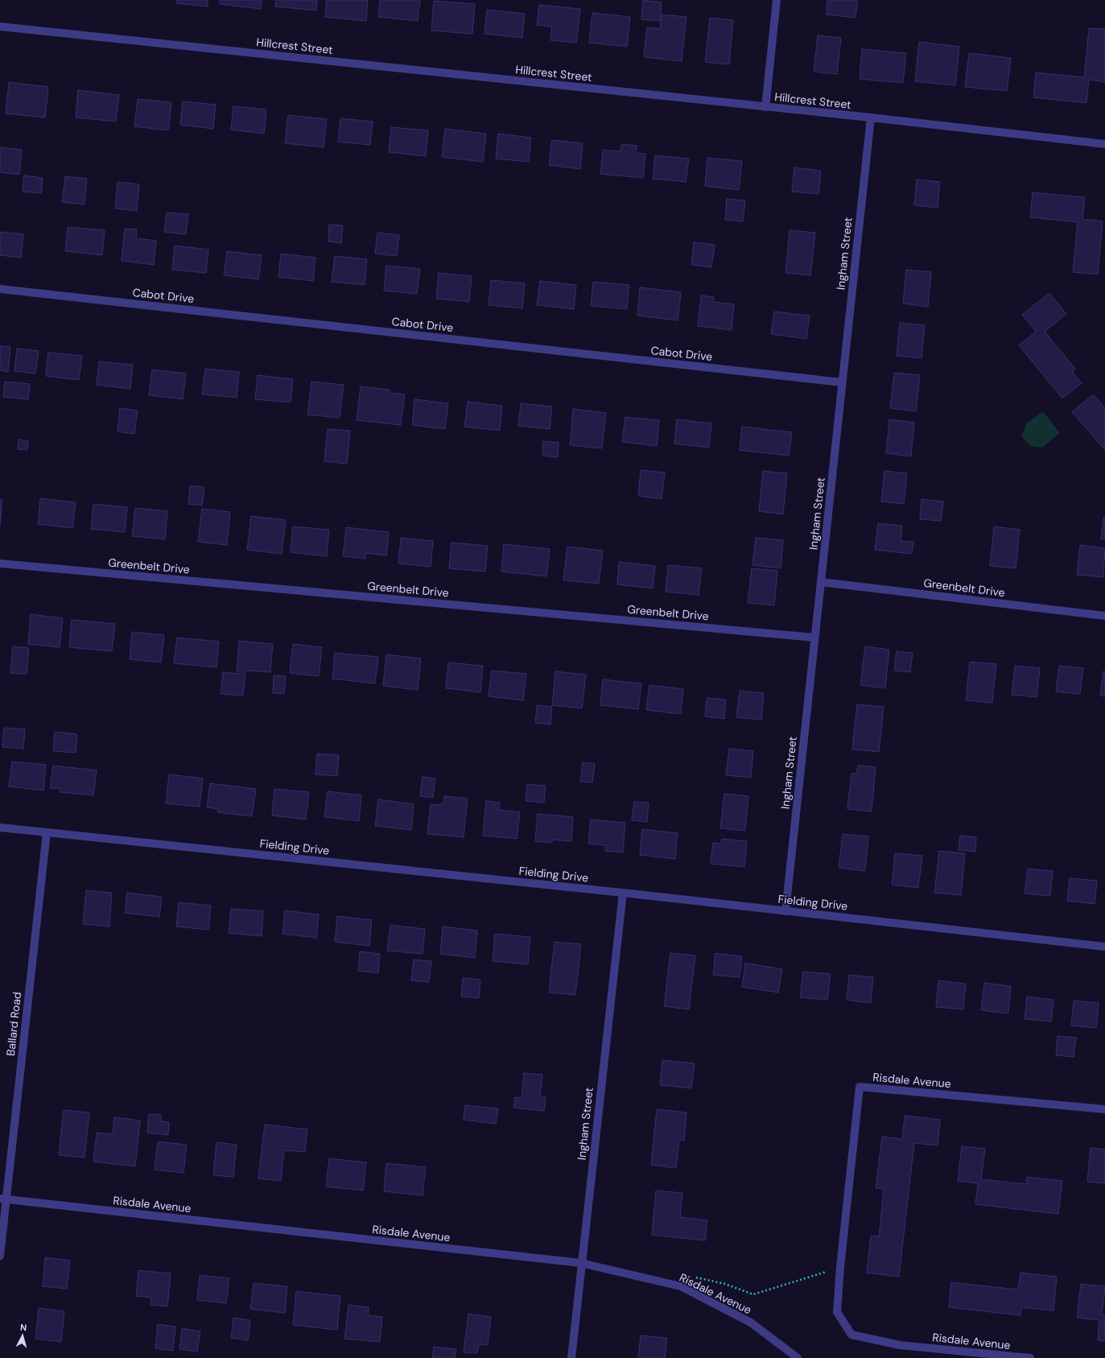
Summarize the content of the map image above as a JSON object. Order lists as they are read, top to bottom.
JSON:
{
  "streets": {
    "street": [
      "Hillcrest Street",
      "Ingham Street",
      "Cabot Drive",
      "Greenbelt Drive",
      "Fielding Drive",
      "Ballard Road",
      "Risdale Avenue"
    ]
  },
  "crossings": [
    ["Hillcrest Street", "Ingham Street"],
    ["Ingham Street", "Cabot Drive"],
    ["Ingham Street", "Greenbelt Drive"],
    ["Ingham Street", "Fielding Drive"],
    ["Ingham Street", "Risdale Avenue"],
    ["Fielding Drive", "Ballard Road"],
    ["Ballard Road", "Risdale Avenue"]
  ],
  "north": "top"
}
